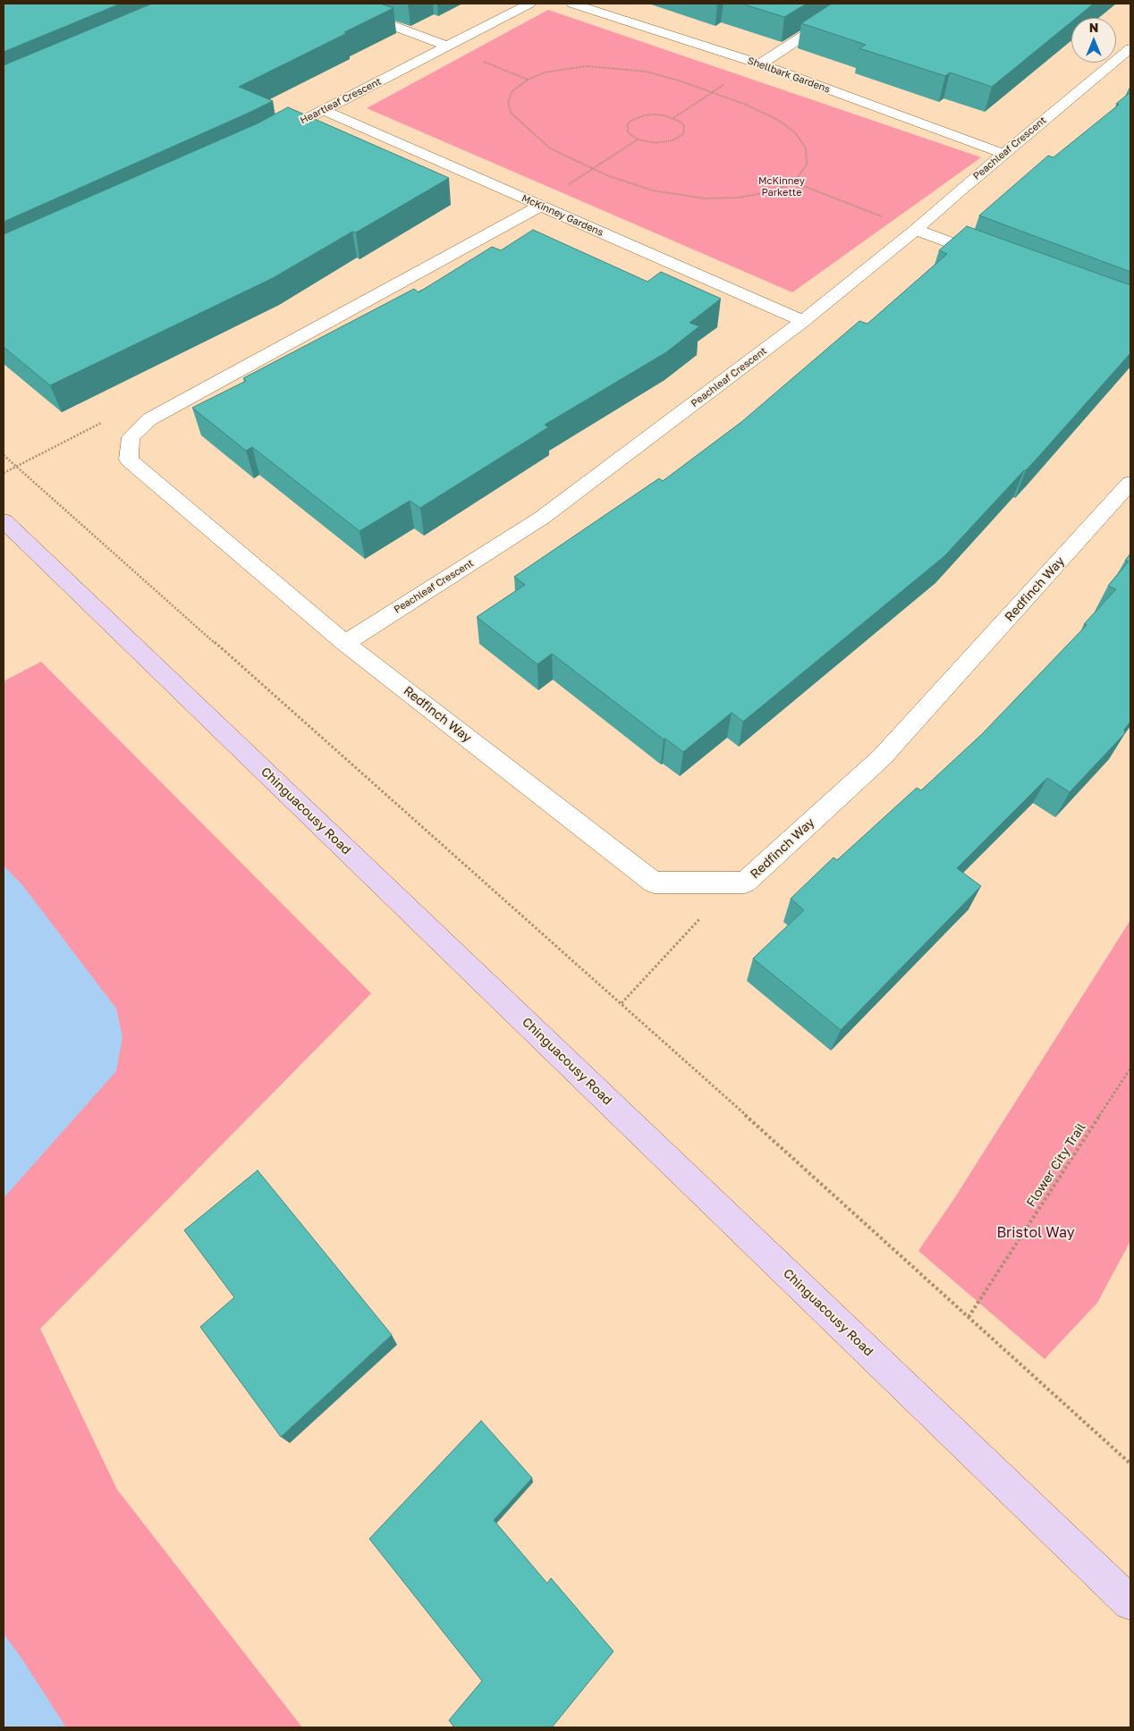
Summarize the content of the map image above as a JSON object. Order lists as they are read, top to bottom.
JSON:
{
  "streets": {
    "main road": ["Chinguacousy Road"],
    "street": [
      "Shellbark Gardens",
      "Heartleaf Crescent",
      "Peachleaf Crescent",
      "McKinney Gardens",
      "Redfinch Way"
    ],
    "path": ["Flower City Trail"]
  },
  "crossings": [
    ["Shellbark Gardens", "Peachleaf Crescent"],
    ["Heartleaf Crescent", "McKinney Gardens"],
    ["Peachleaf Crescent", "McKinney Gardens"],
    ["Peachleaf Crescent", "Redfinch Way"]
  ],
  "parks": ["McKinney Parkette", "Bristol Way"],
  "north": "top"
}
